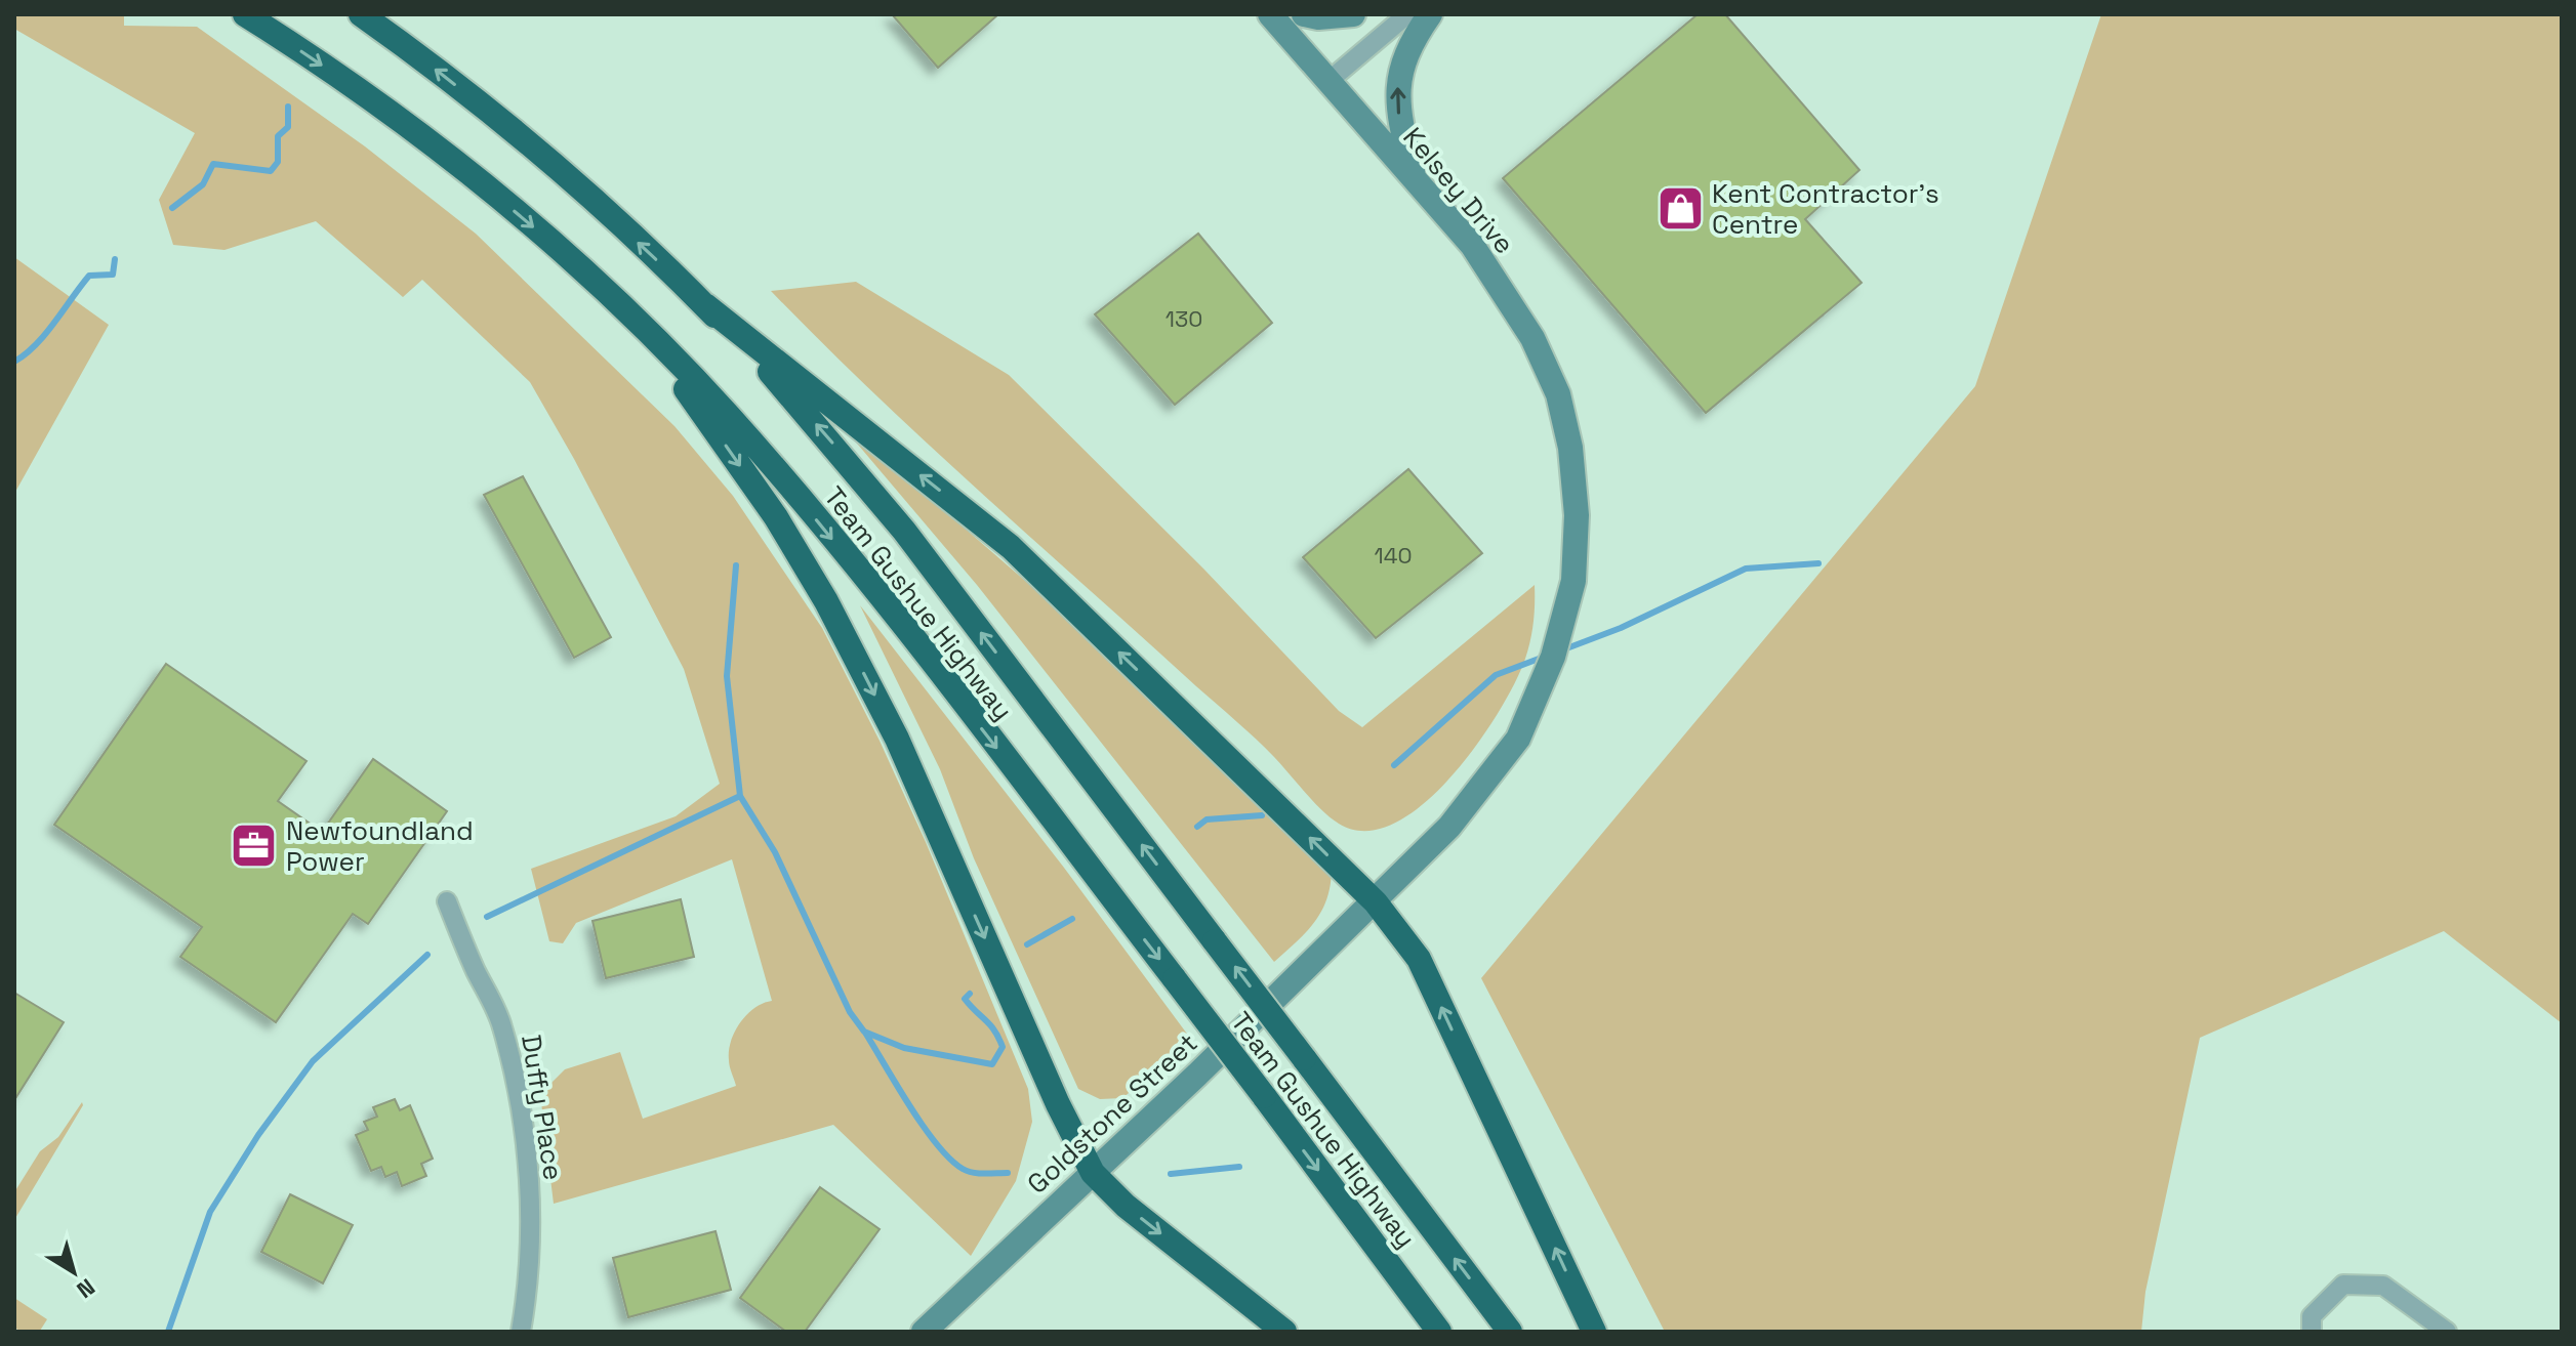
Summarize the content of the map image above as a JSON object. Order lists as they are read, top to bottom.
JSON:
{
  "streets": {
    "highway": ["Team Gushue Highway"],
    "main road": ["Kelsey Drive", "Goldstone Street"],
    "street": ["Duffy Place"]
  },
  "crossings": [
    ["Kelsey Drive", "Goldstone Street"]
  ],
  "places": {
    "shop": ["Kent Contractor's Centre"],
    "office": ["Newfoundland Power"]
  },
  "house_numbers": ["130", "140"],
  "north": "bottom right"
}
